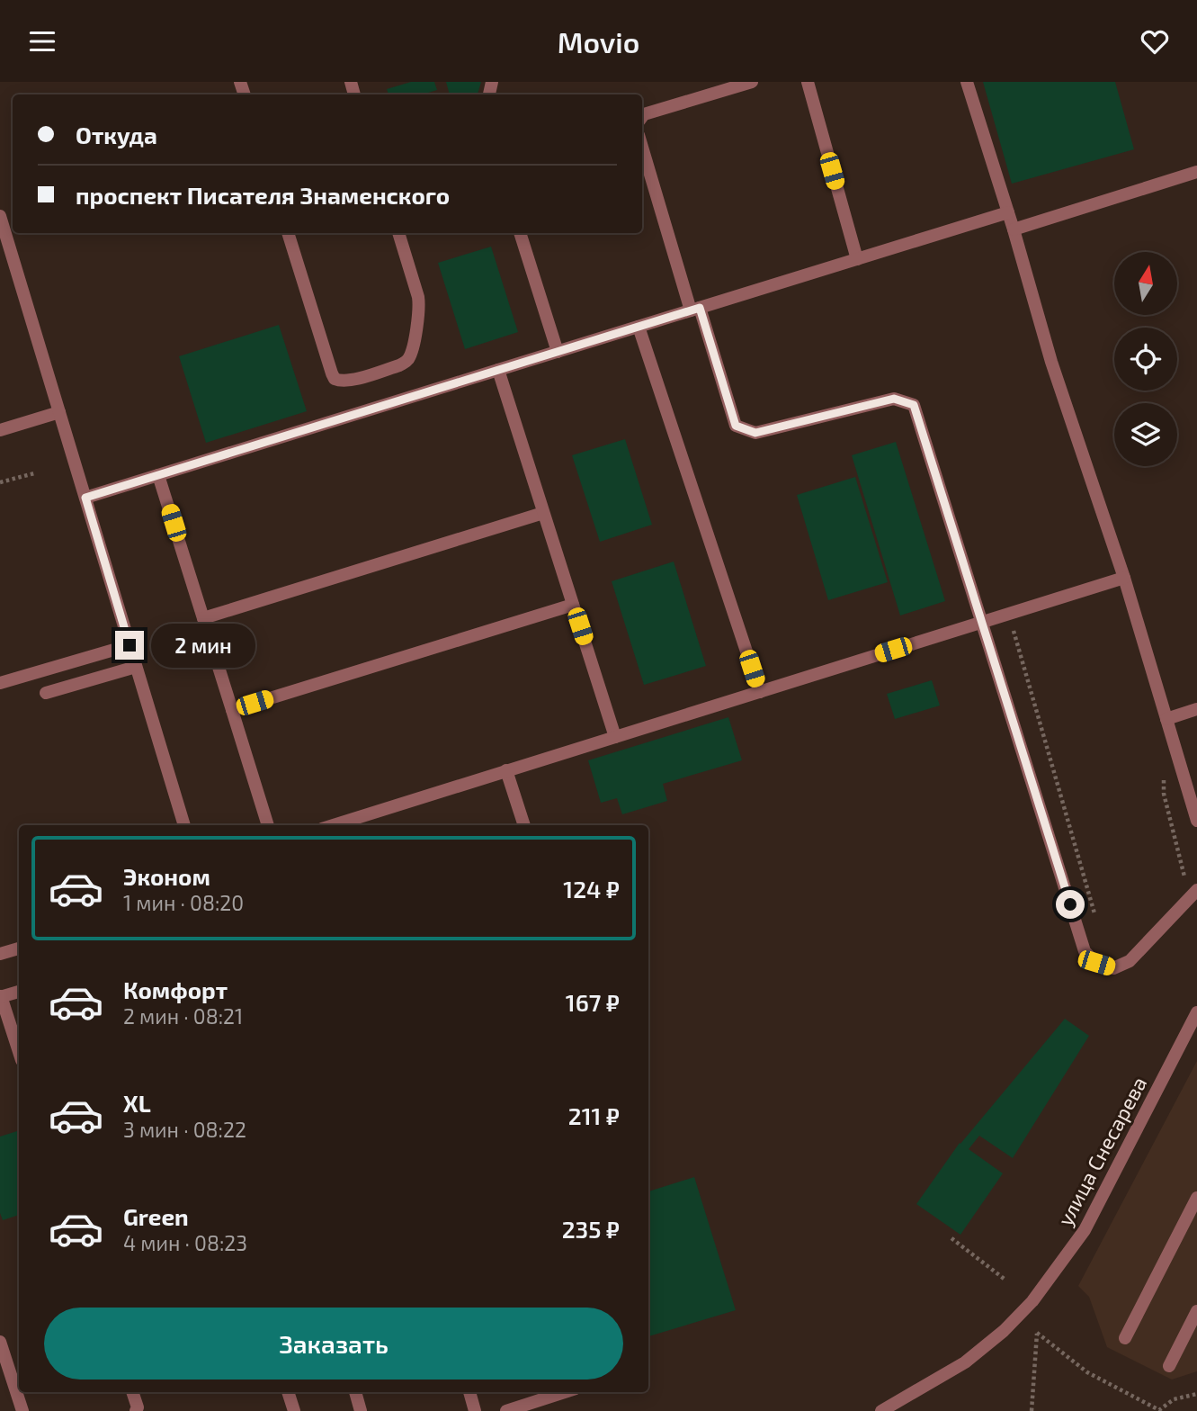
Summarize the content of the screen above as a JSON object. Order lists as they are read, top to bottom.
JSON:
{
  "streets": {
    "street": ["улица Снесарева"]
  },
  "north": "top",
  "page": {
    "header": "Movio",
    "banner": ["Откуда", "проспект Писателя Знаменского"],
    "bubble": "2 мин",
    "list": [
      {
        "name": "Эконом",
        "note": "1 мин · 08:20",
        "value": "124 ₽"
      },
      {
        "name": "Комфорт",
        "note": "2 мин · 08:21",
        "value": "167 ₽"
      },
      {
        "name": "XL",
        "note": "3 мин · 08:22",
        "value": "211 ₽"
      },
      {
        "name": "Green",
        "note": "4 мин · 08:23",
        "value": "235 ₽"
      }
    ],
    "buttons": "Заказать"
  }
}
